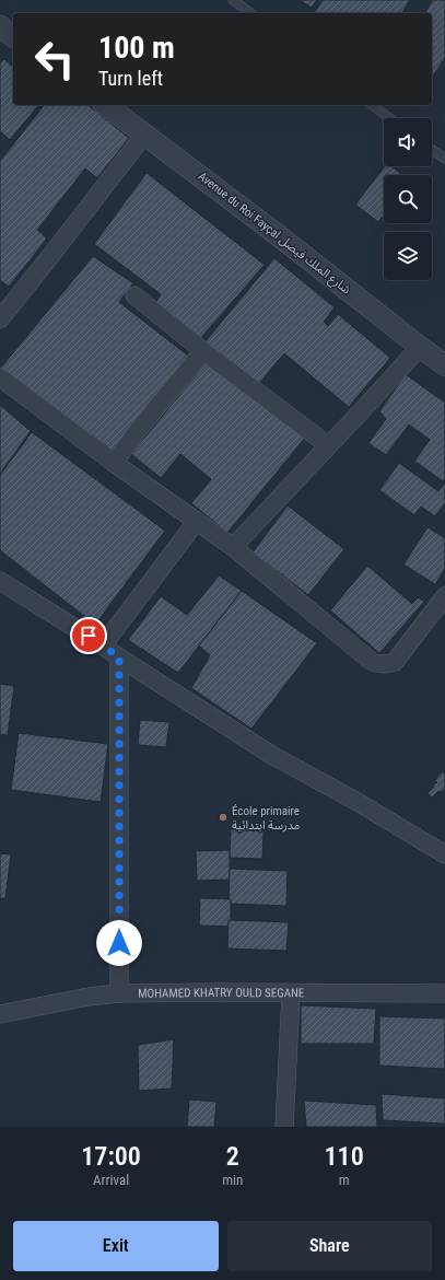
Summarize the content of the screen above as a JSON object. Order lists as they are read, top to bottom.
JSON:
{
  "streets": {
    "street": ["Avenue du Roi Fayçal شارع الملك فيصل", "MOHAMED KHATRY OULD SEGANE"]
  },
  "places": ["École primaire مدرسة ابتدائية"],
  "page": {
    "turn": ["100 m", "Turn left"],
    "eta": [
      "17:00",
      "Arrival",
      "2",
      "min",
      "110",
      "m"
    ],
    "buttons": ["Exit", "Share"]
  }
}
